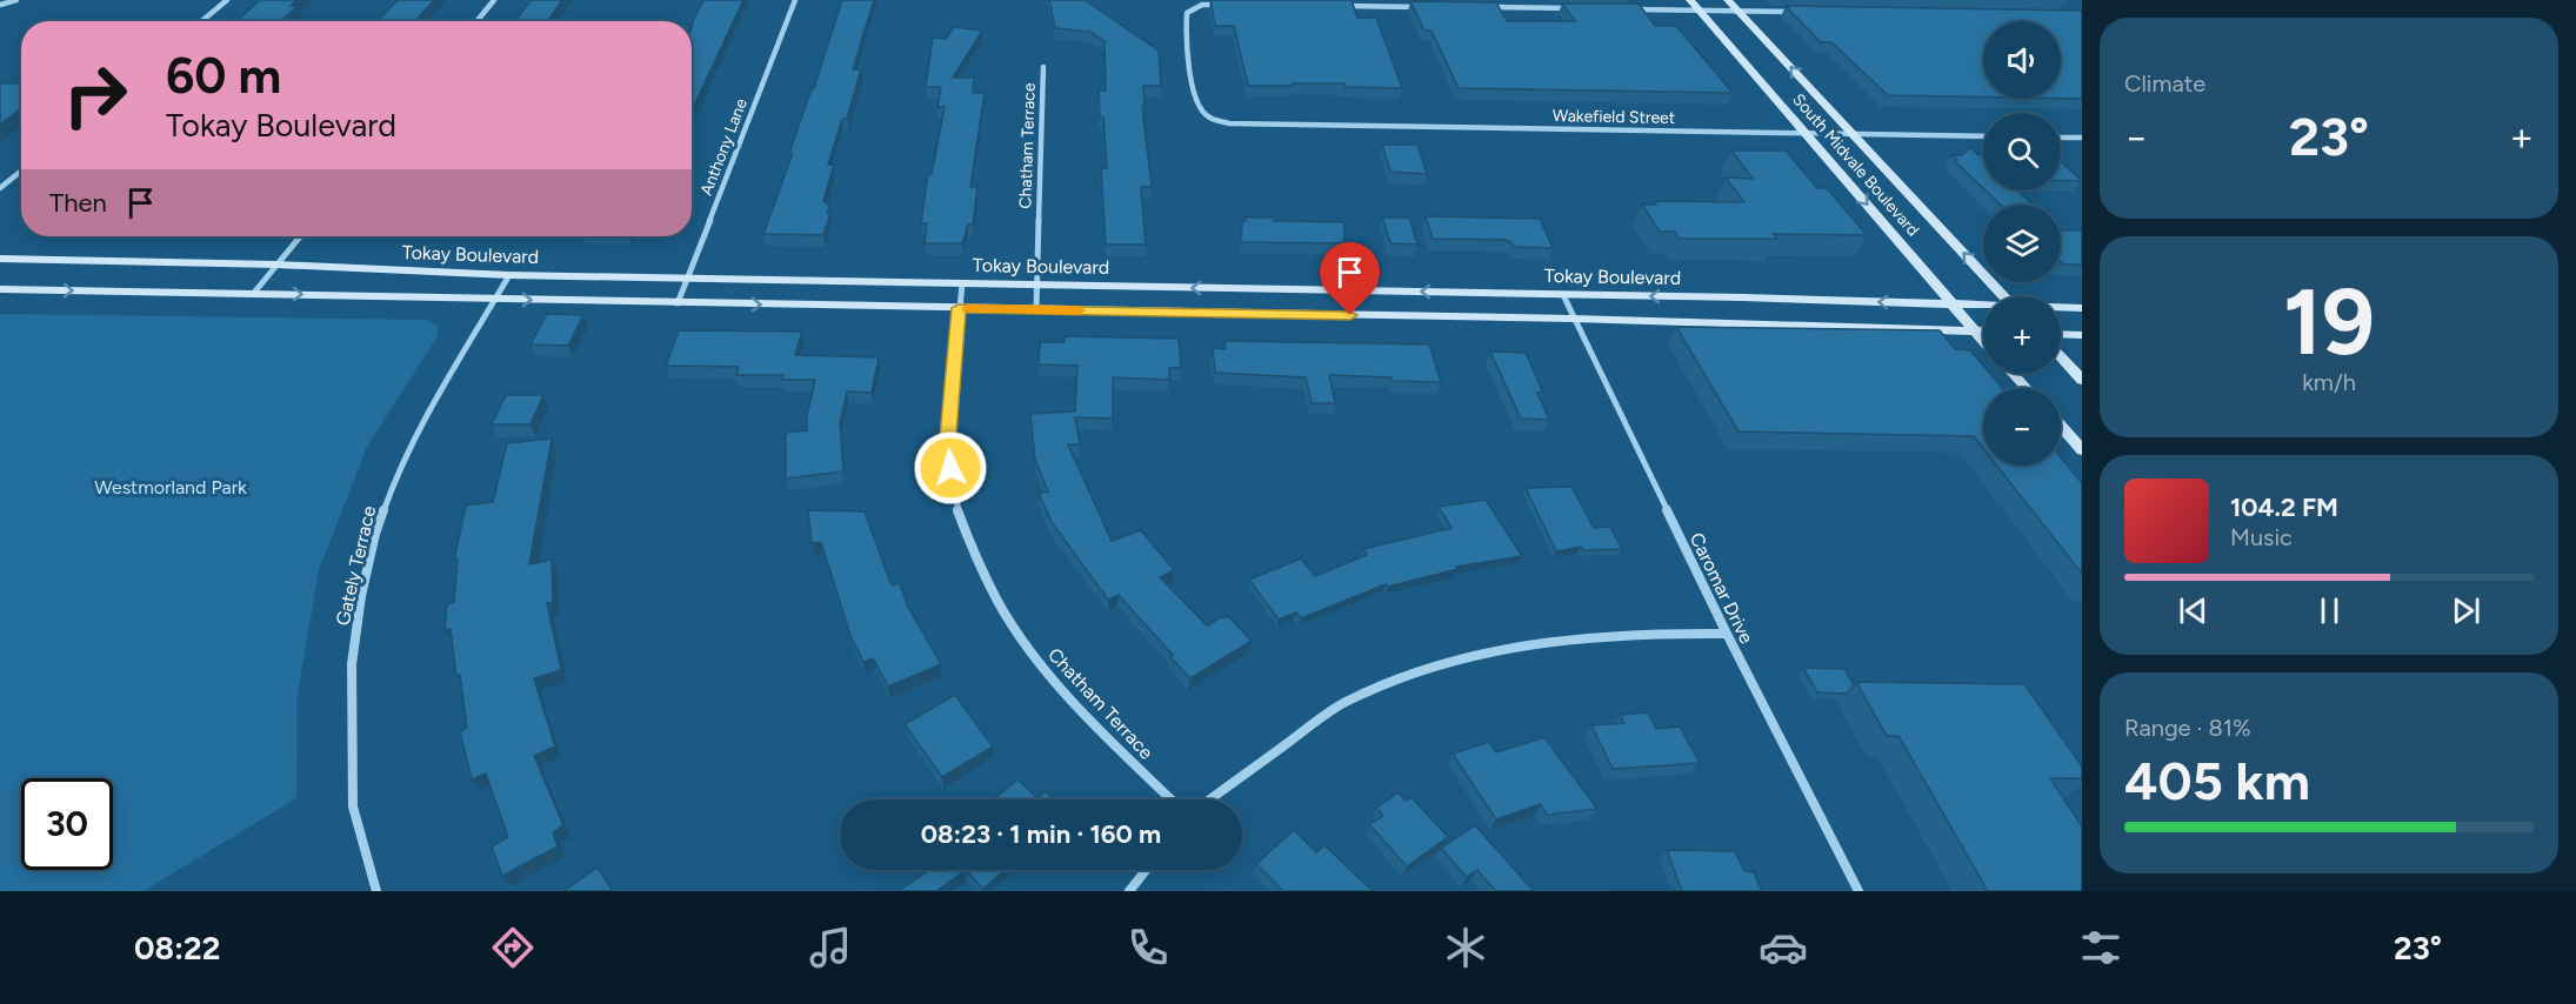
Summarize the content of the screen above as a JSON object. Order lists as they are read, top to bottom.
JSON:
{
  "streets": {
    "street": [
      "Wakefield Street",
      "Chatham Terrace",
      "Anthony Lane",
      "South Midvale Boulevard",
      "Tokay Boulevard",
      "Gately Terrace",
      "Caromar Drive"
    ]
  },
  "crossings": [
    ["Wakefield Street", "South Midvale Boulevard"],
    ["Chatham Terrace", "Tokay Boulevard"],
    ["Anthony Lane", "Tokay Boulevard"],
    ["South Midvale Boulevard", "Tokay Boulevard"],
    ["Tokay Boulevard", "Gately Terrace"],
    ["Tokay Boulevard", "Caromar Drive"]
  ],
  "parks": ["Westmorland Park"],
  "page": {
    "tile": [
      "Climate",
      ["19", "km/h"],
      ["Range · 81%", "405 km"]
    ],
    "map_buttons": ["+", "−"],
    "turn": ["60 m", "Tokay Boulevard"],
    "heat": ["−", "23°", "+"],
    "then": "Then",
    "song": ["104.2 FM", "Music"],
    "limit": "30",
    "trip": "08:23 · 1 min · 160 m",
    "tabs": ["08:22", "23°"]
  }
}
